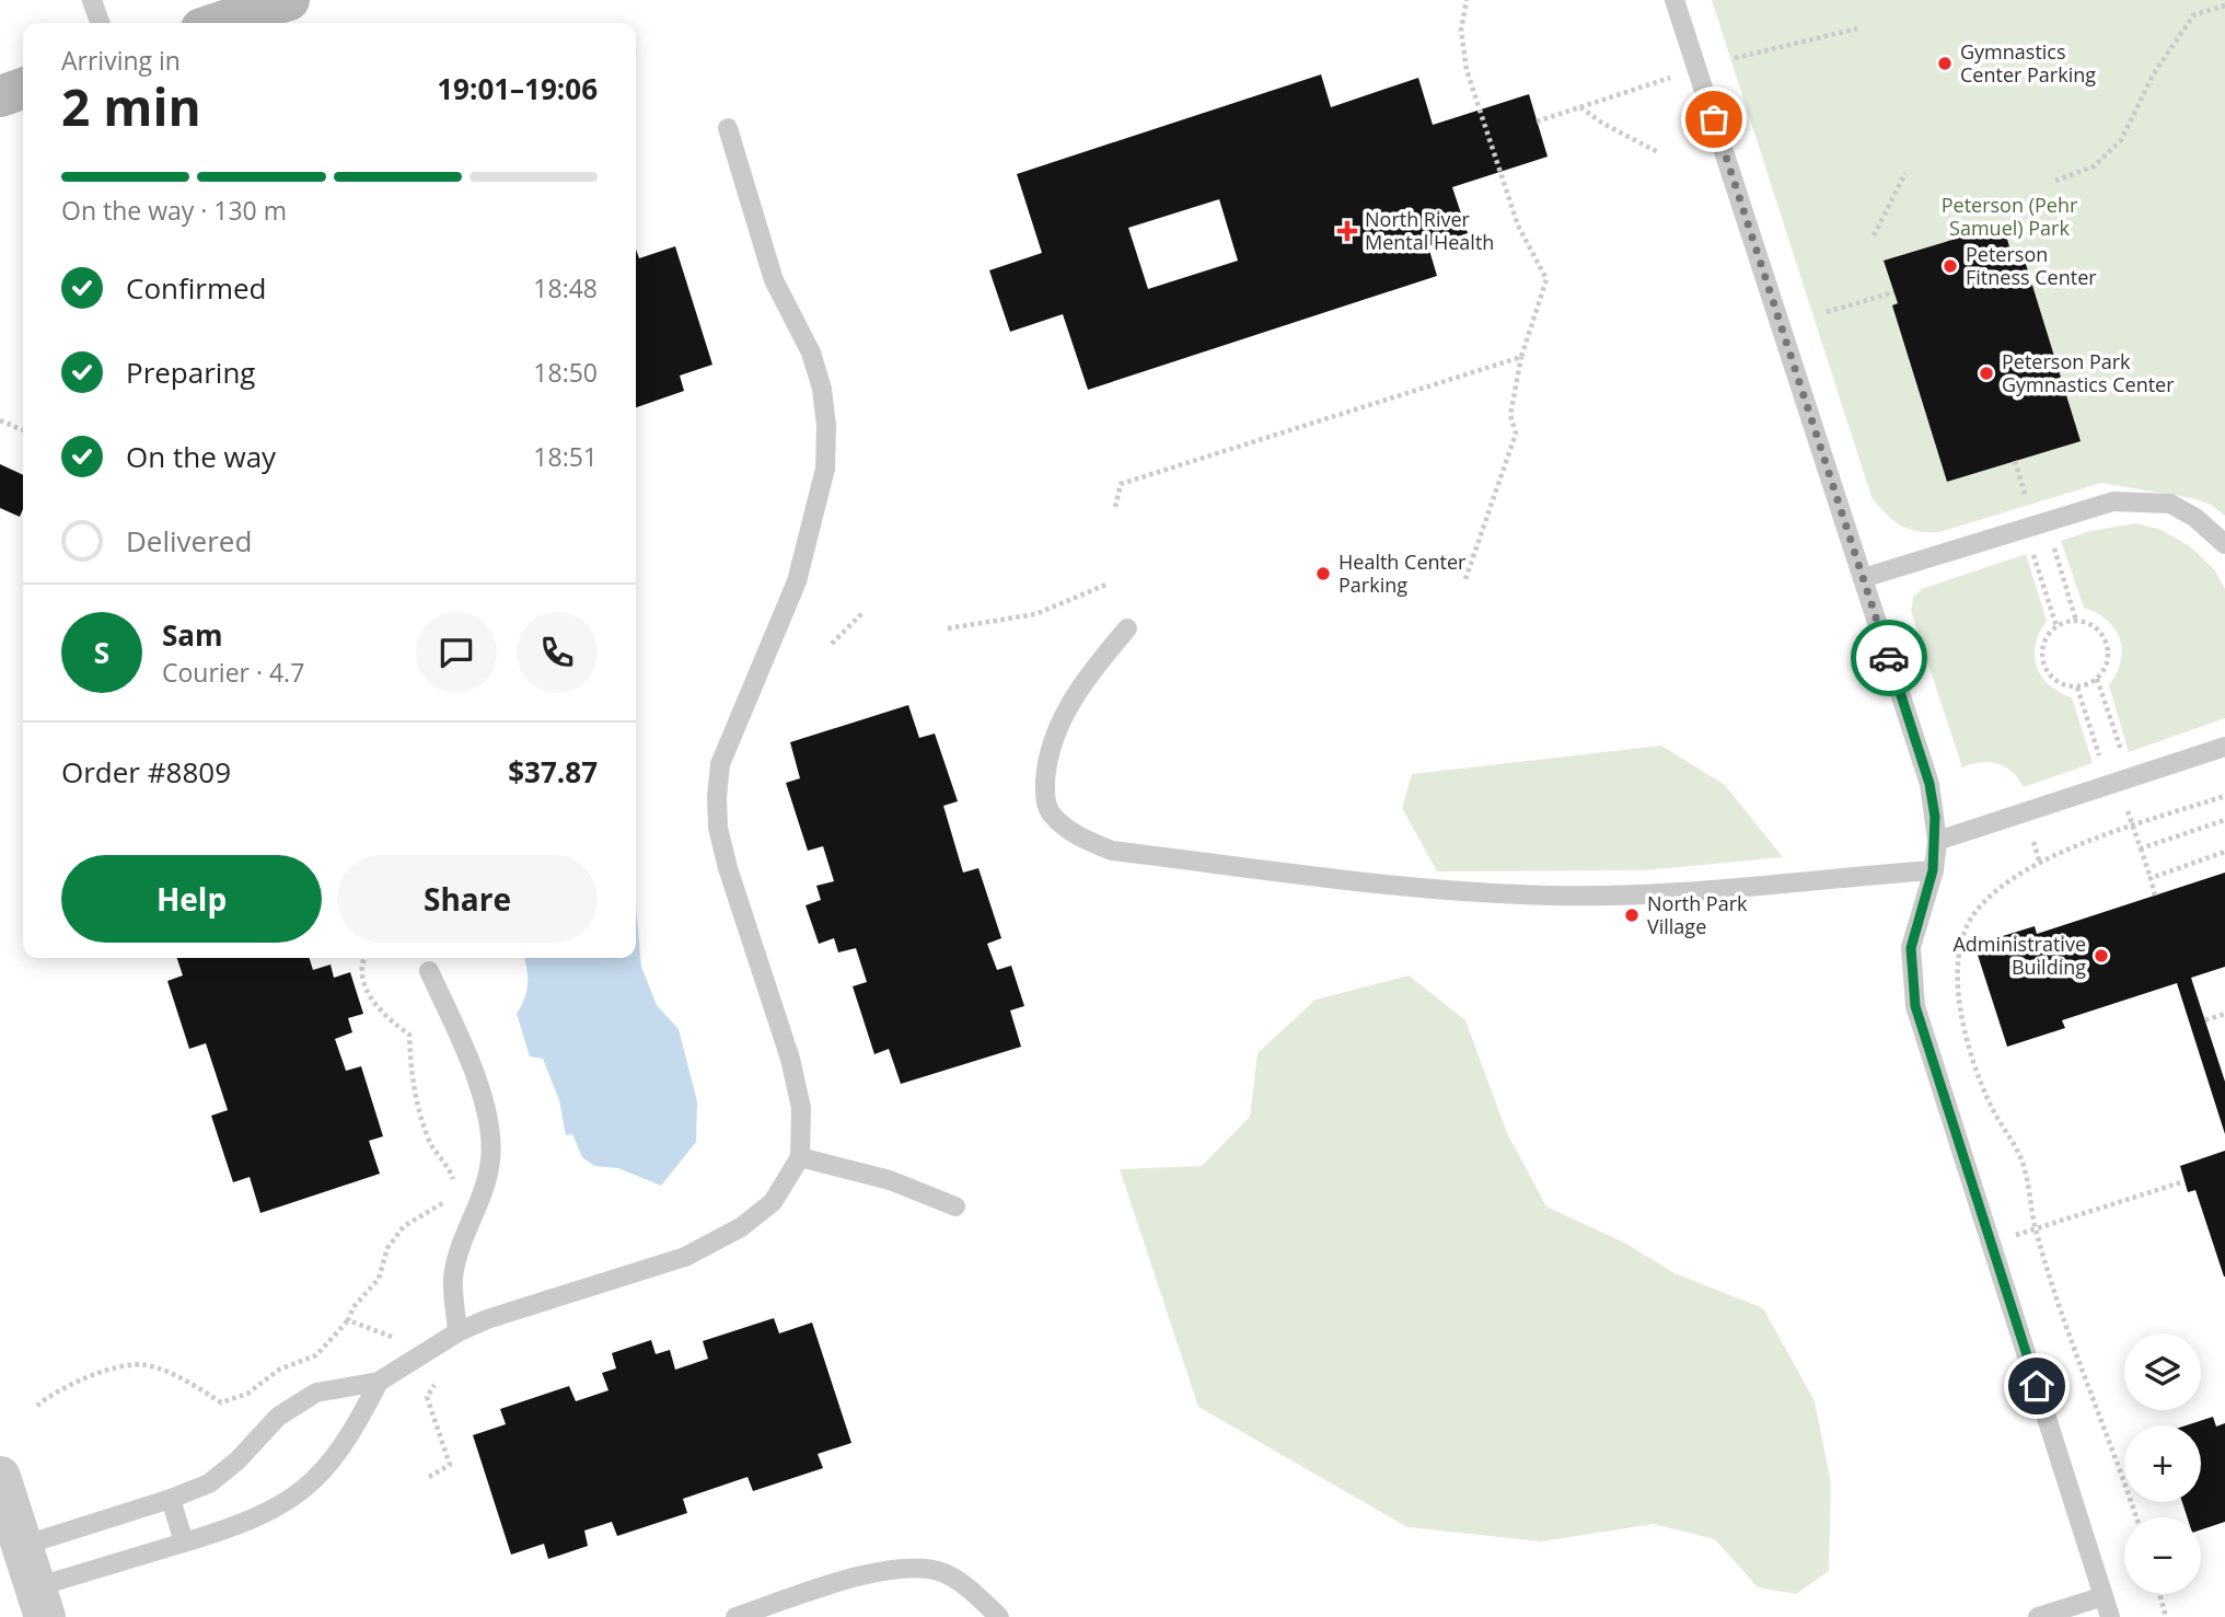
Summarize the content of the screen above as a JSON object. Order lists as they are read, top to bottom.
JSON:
{
  "parks": ["Peterson (Pehr Samuel) Park"],
  "places": {
    "other": [
      "Gymnastics Center Parking",
      "Peterson Fitness Center",
      "Peterson Park Gymnastics Center",
      "Health Center Parking",
      "North Park Village",
      "Administrative Building"
    ],
    "health": ["North River Mental Health"]
  },
  "page": {
    "heading": ["2 min", "Arriving in", "19:01–19:06"],
    "panel": [
      "Sam",
      "Courier · 4.7",
      "Order #8809",
      "$37.87"
    ],
    "bar": "On the way · 130 m",
    "list": [
      ["Confirmed", "18:48"],
      ["Preparing", "18:50"],
      ["On the way", "18:51"],
      "Delivered"
    ],
    "round": "S",
    "buttons": ["Help", "Share"],
    "map_buttons": ["+", "−"]
  }
}
